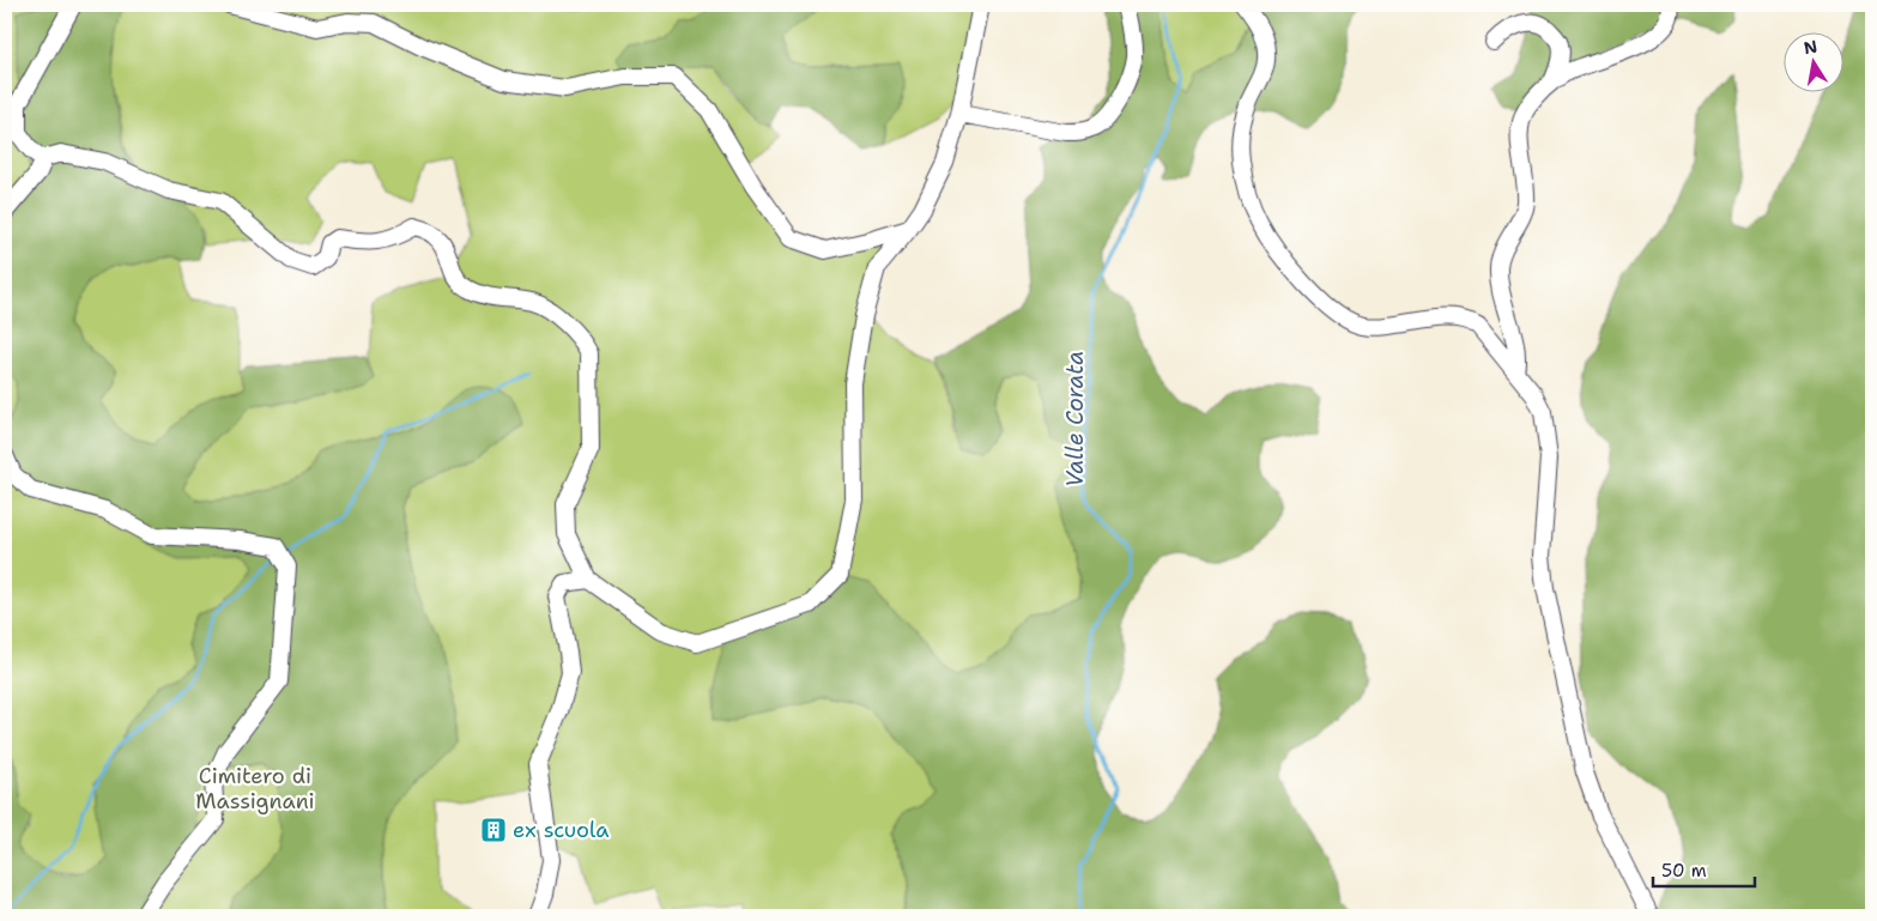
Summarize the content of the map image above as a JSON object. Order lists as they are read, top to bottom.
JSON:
{
  "water": ["Valle Corata"],
  "parks": ["Cimitero di Massignani"],
  "places": {
    "building": ["ex scuola"]
  },
  "scale_bar": "50 m",
  "north": "top"
}
